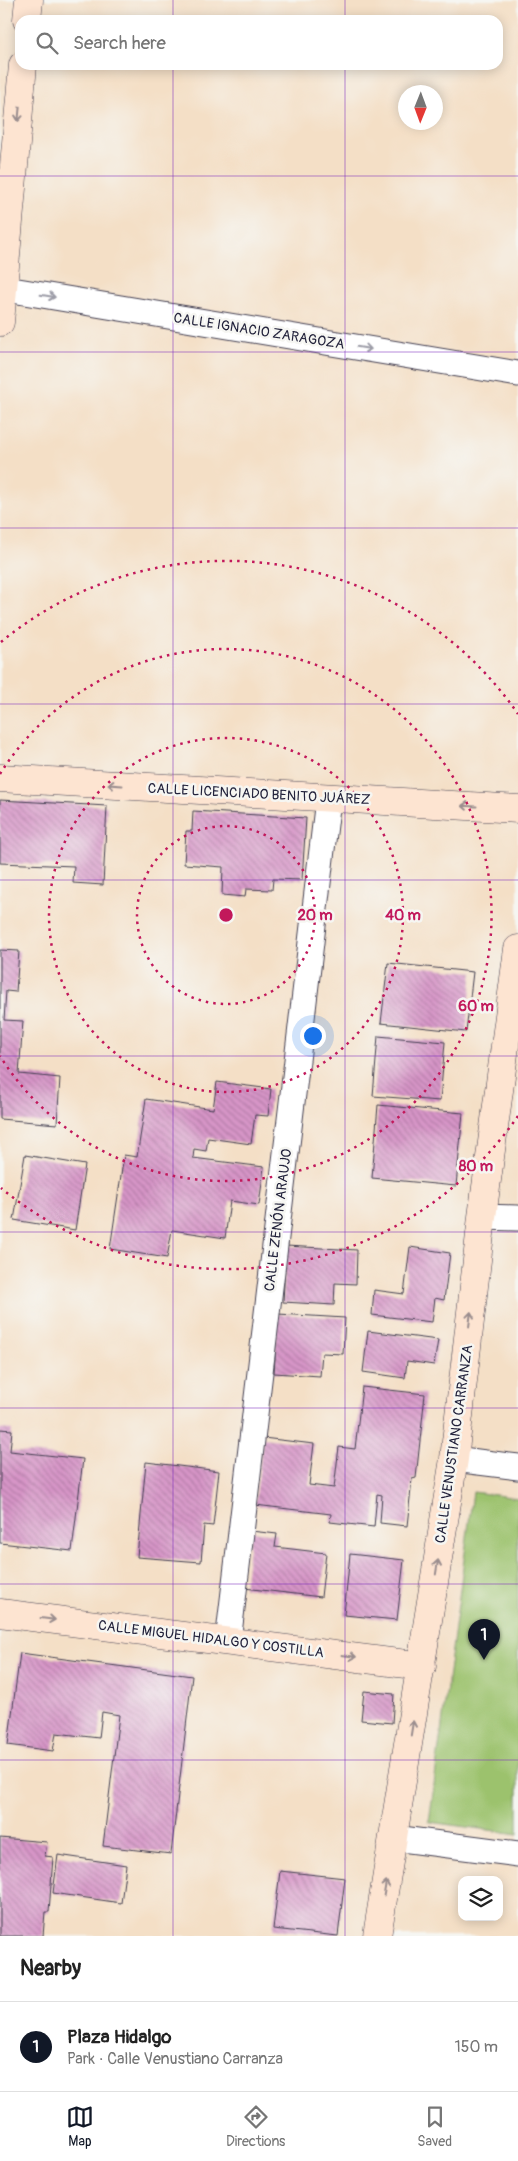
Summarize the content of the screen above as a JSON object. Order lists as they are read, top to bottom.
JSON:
{
  "streets": {
    "street": [
      "CALLE IGNACIO ZARAGOZA",
      "CALLE LICENCIADO BENITO JUÁREZ",
      "CALLE ZENÓN ARAUJO",
      "CALLE VENUSTIANO CARRANZA",
      "CALLE MIGUEL HIDALGO Y COSTILLA"
    ]
  },
  "crossings": [
    ["CALLE LICENCIADO BENITO JUÁREZ", "CALLE ZENÓN ARAUJO"],
    ["CALLE ZENÓN ARAUJO", "CALLE MIGUEL HIDALGO Y COSTILLA"],
    ["CALLE VENUSTIANO CARRANZA", "CALLE MIGUEL HIDALGO Y COSTILLA"]
  ],
  "one_way": [
    "CALLE IGNACIO ZARAGOZA",
    "CALLE LICENCIADO BENITO JUÁREZ",
    "CALLE VENUSTIANO CARRANZA",
    "CALLE MIGUEL HIDALGO Y COSTILLA"
  ],
  "north": "bottom",
  "page": {
    "search": "Search here",
    "pins": "1",
    "heading": "Nearby",
    "list": [
      {
        "mark": "1",
        "name": "Plaza Hidalgo",
        "note": "Park · Calle Venustiano Carranza",
        "value": "150 m"
      }
    ],
    "nav": ["Map", "Directions", "Saved"]
  },
  "rings": [
    "20 m",
    "40 m",
    "60 m",
    "80 m"
  ]
}
